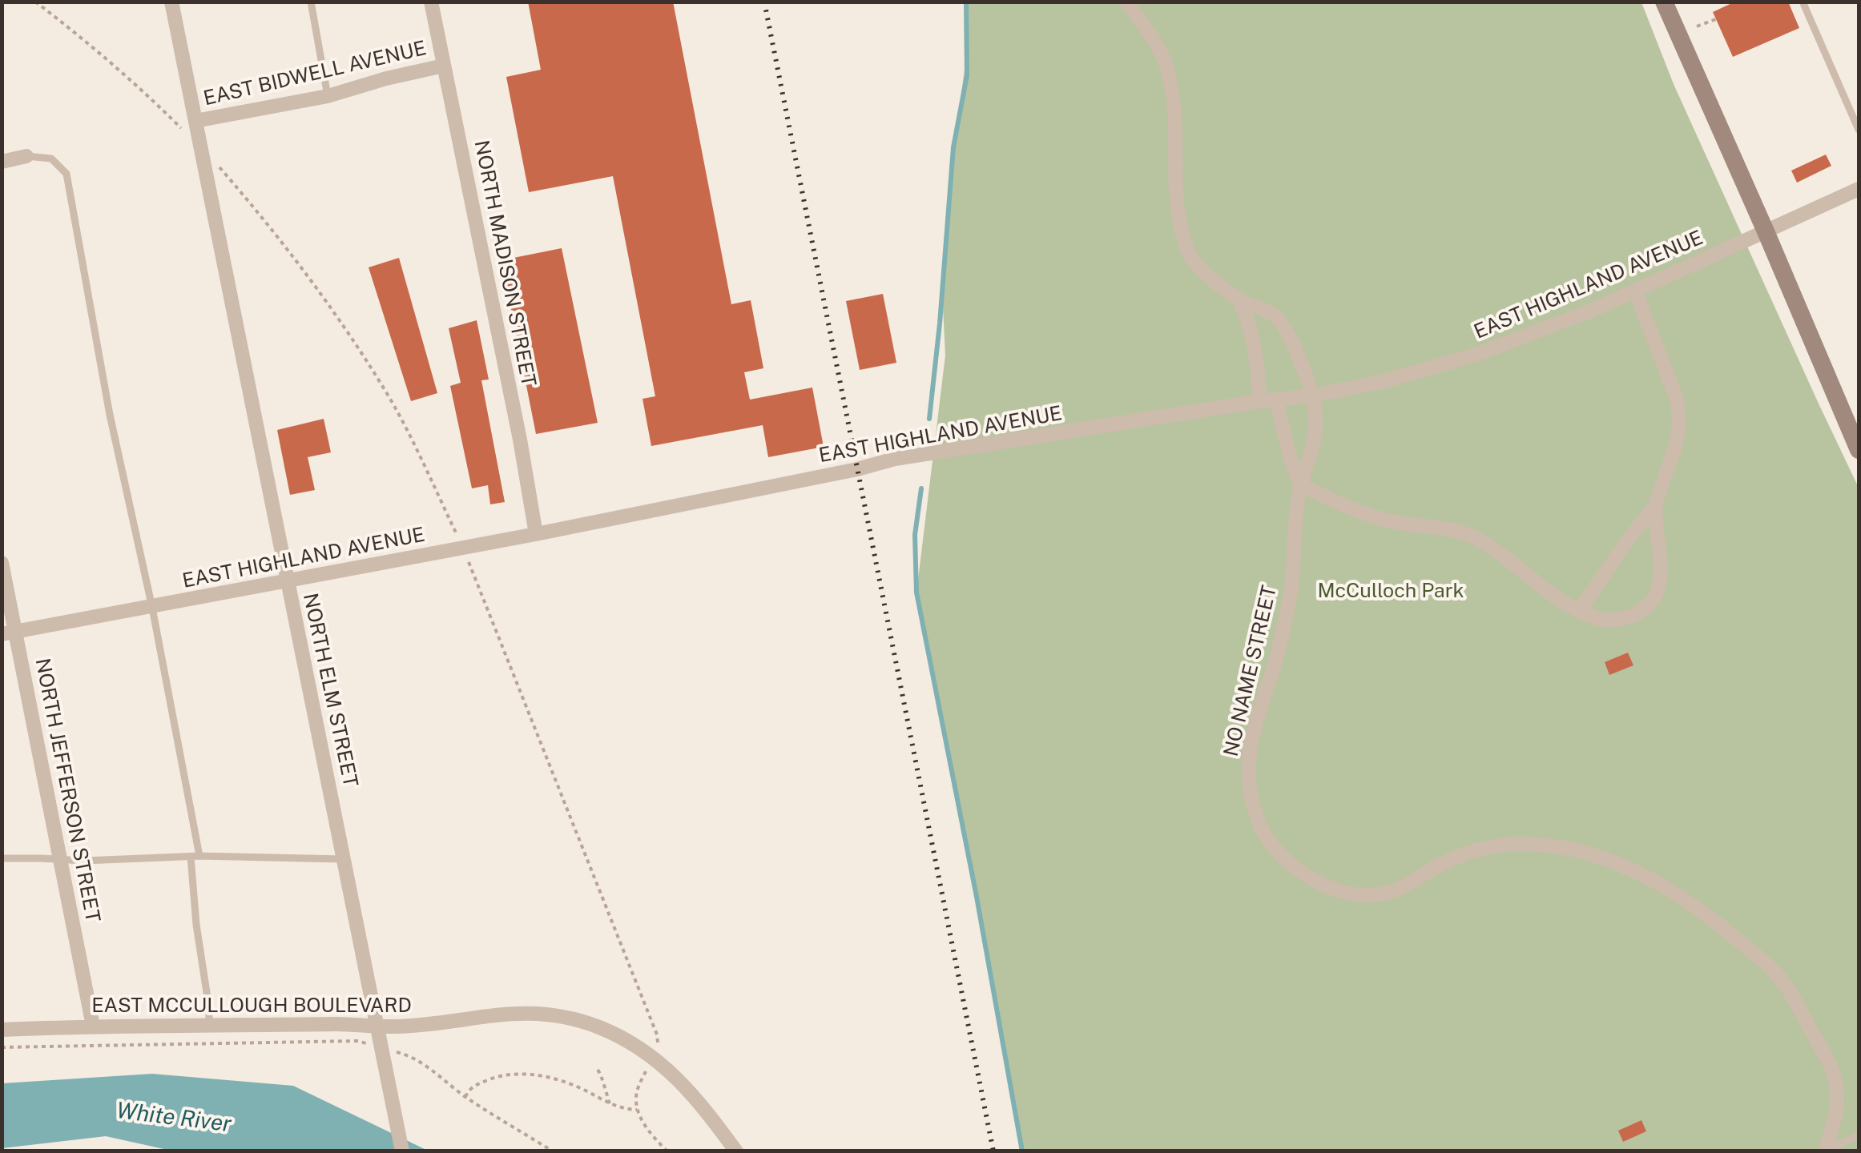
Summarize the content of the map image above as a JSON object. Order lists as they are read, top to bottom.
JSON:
{
  "streets": {
    "street": [
      "EAST BIDWELL AVENUE",
      "NORTH MADISON STREET",
      "EAST HIGHLAND AVENUE",
      "NO NAME STREET",
      "NORTH ELM STREET",
      "NORTH JEFFERSON STREET",
      "EAST MCCULLOUGH BOULEVARD"
    ]
  },
  "crossings": [
    ["EAST BIDWELL AVENUE", "NORTH MADISON STREET"],
    ["EAST BIDWELL AVENUE", "NORTH ELM STREET"],
    ["NORTH MADISON STREET", "EAST HIGHLAND AVENUE"],
    ["EAST HIGHLAND AVENUE", "NO NAME STREET"],
    ["EAST HIGHLAND AVENUE", "NORTH ELM STREET"],
    ["EAST HIGHLAND AVENUE", "NORTH JEFFERSON STREET"],
    ["NORTH ELM STREET", "EAST MCCULLOUGH BOULEVARD"],
    ["NORTH JEFFERSON STREET", "EAST MCCULLOUGH BOULEVARD"]
  ],
  "water": ["White River"],
  "parks": ["McCulloch Park"]
}
